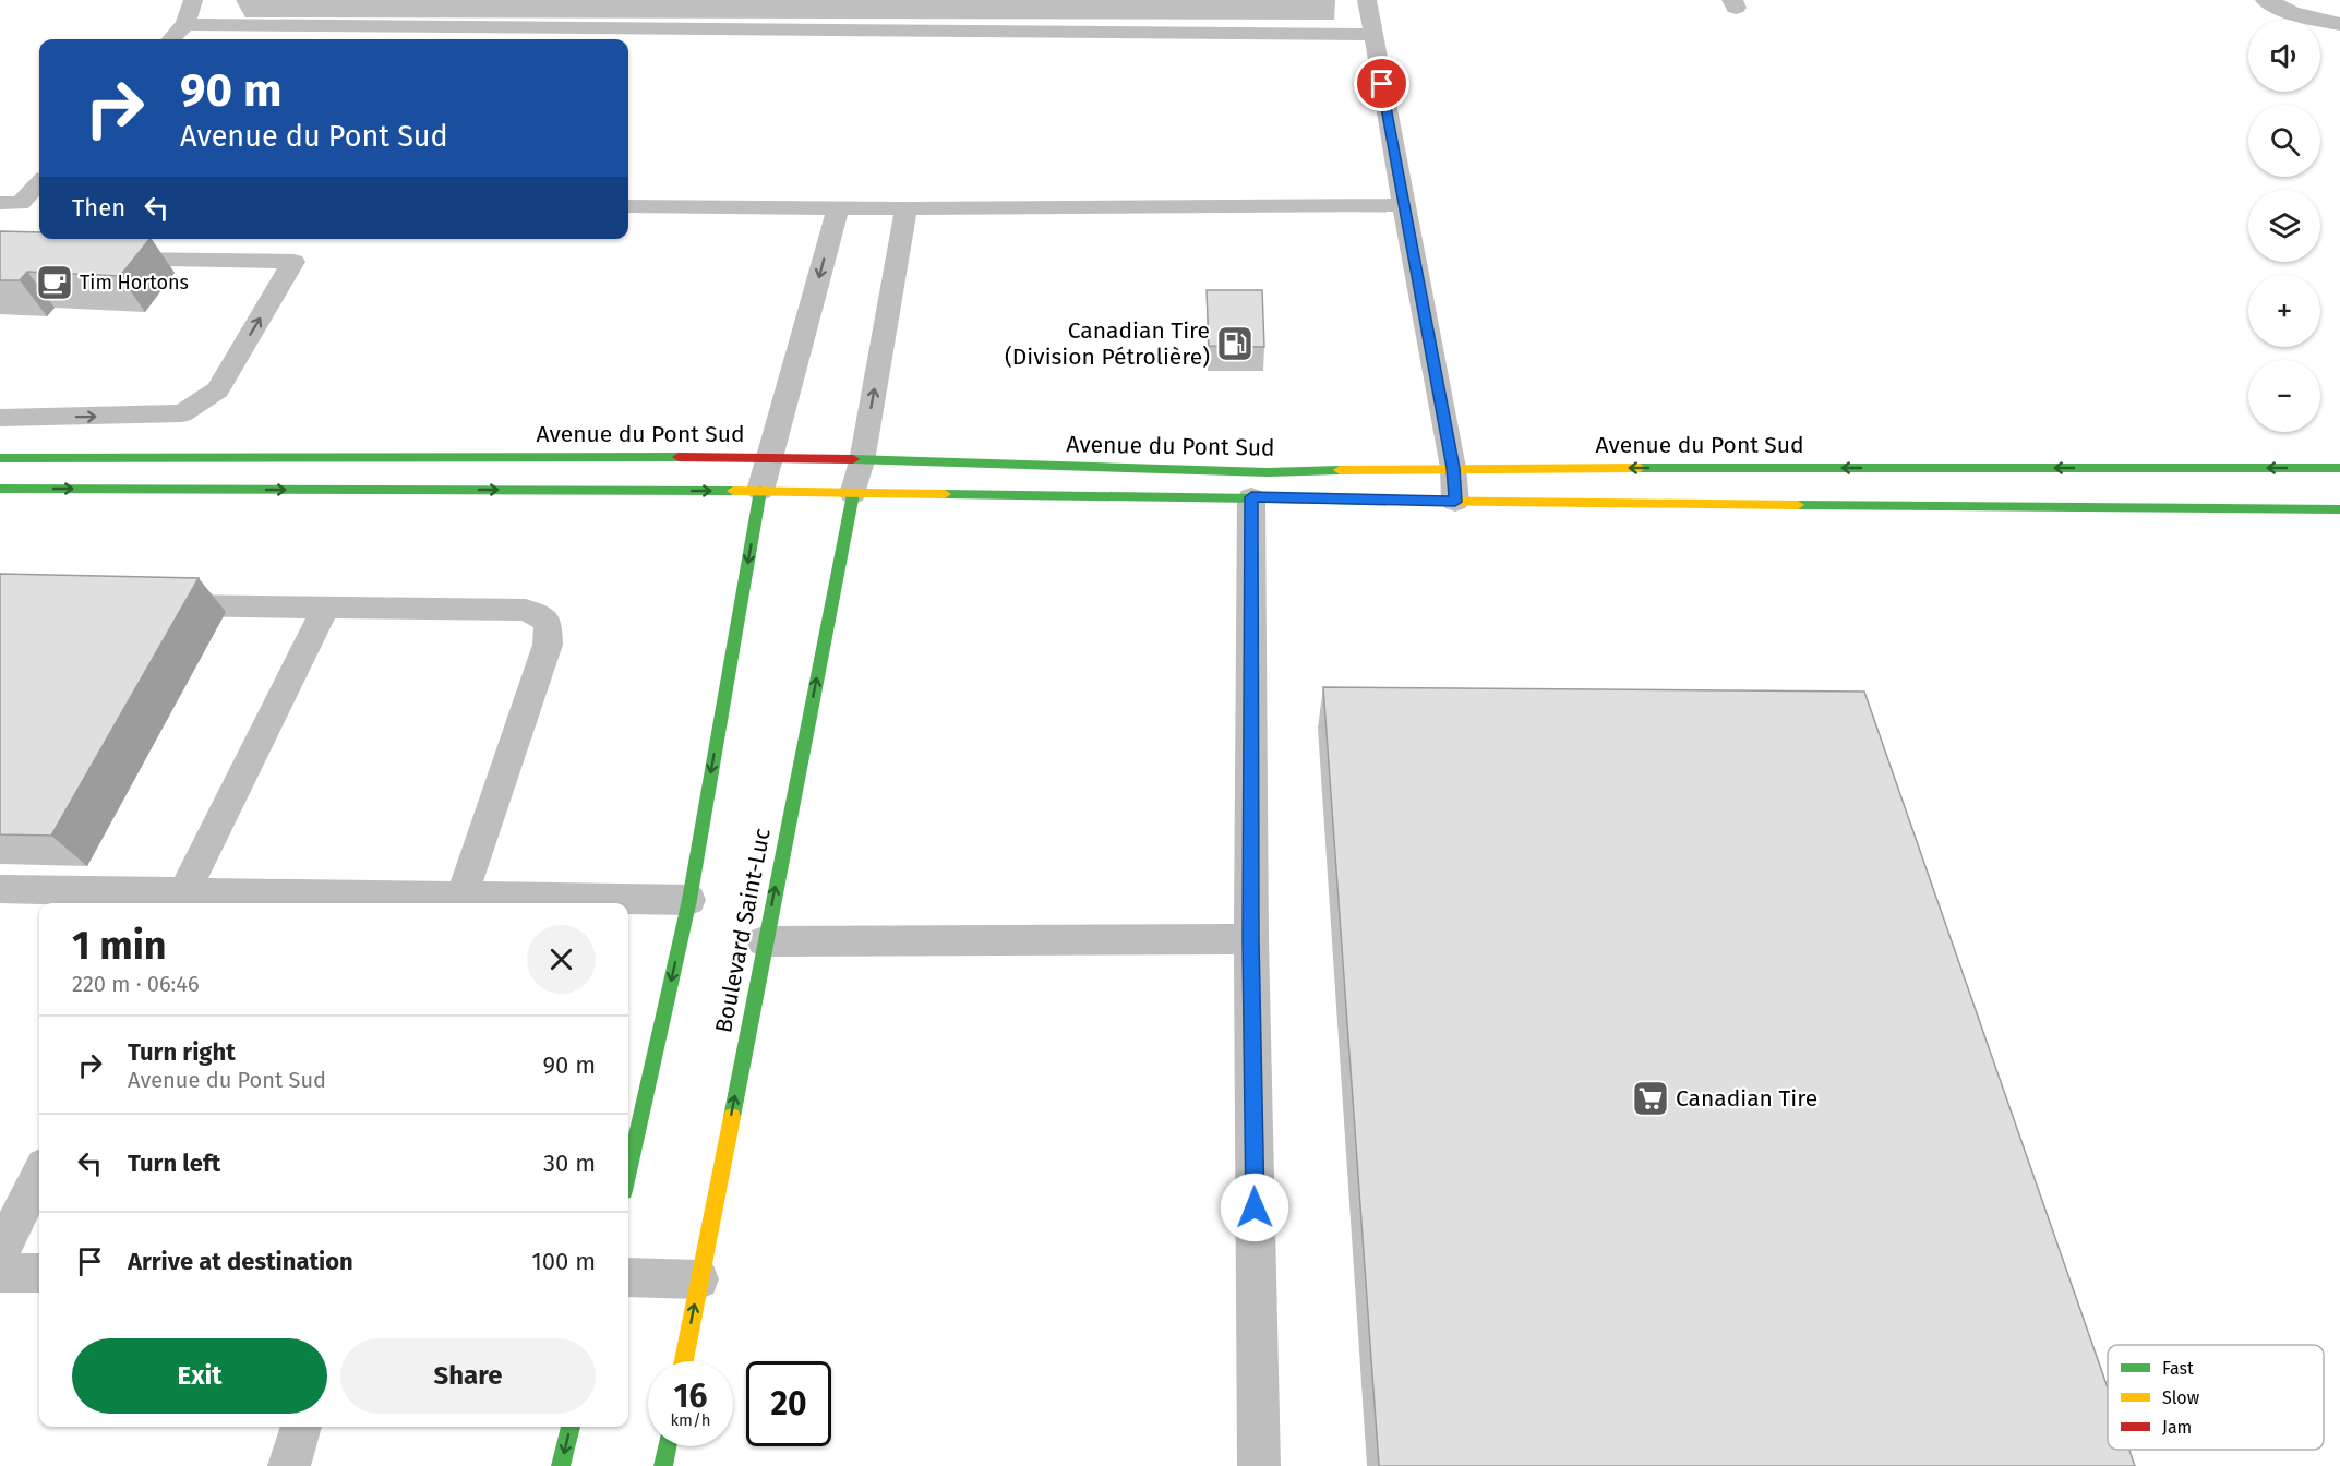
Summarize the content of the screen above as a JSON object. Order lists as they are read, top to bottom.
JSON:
{
  "streets": {
    "main road": ["Avenue du Pont Sud", "Boulevard Saint-Luc"]
  },
  "places": {
    "cafe": ["Tim Hortons"],
    "fuel station": ["Canadian Tire (Division Pétrolière)"],
    "supermarket": ["Canadian Tire"]
  },
  "legend": ["Fast", "Slow", "Jam"],
  "page": {
    "map_buttons": ["+", "−"],
    "turn": ["90 m", "Avenue du Pont Sud"],
    "then": "Then",
    "heading": ["1 min", "220 m · 06:46"],
    "list": [
      {
        "name": "Turn right",
        "note": "Avenue du Pont Sud",
        "value": "90 m"
      },
      {
        "name": "Turn left",
        "value": "30 m"
      },
      {
        "name": "Arrive at destination",
        "value": "100 m"
      }
    ],
    "buttons": ["Exit", "Share"],
    "speed": "16 km/h",
    "limit": "20"
  }
}
